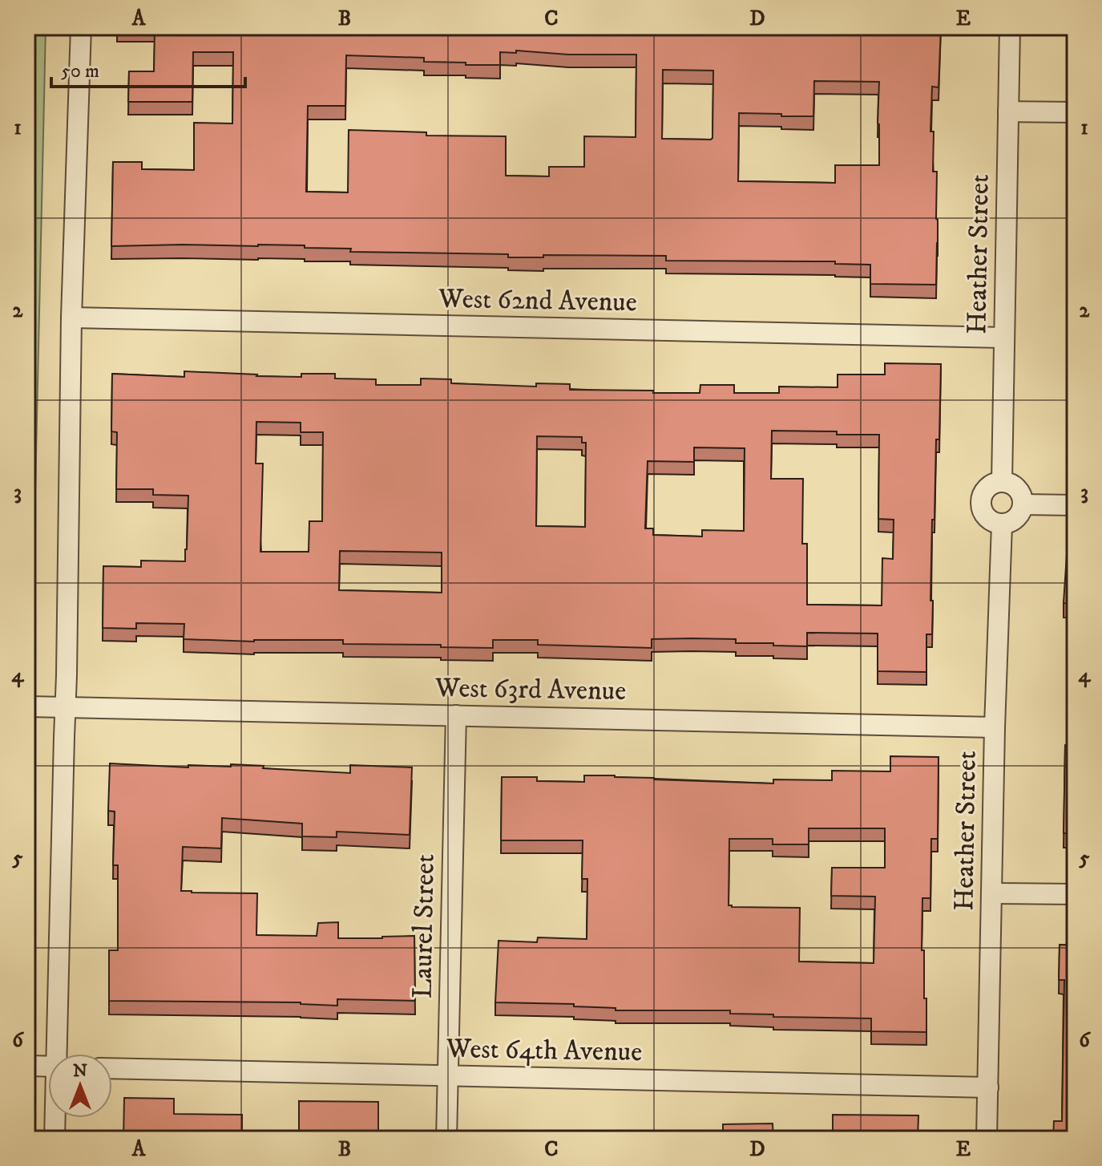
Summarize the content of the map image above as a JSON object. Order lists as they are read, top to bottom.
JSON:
{
  "streets": {
    "street": [
      "Heather Street",
      "West 62nd Avenue",
      "West 63rd Avenue",
      "Laurel Street",
      "West 64th Avenue"
    ]
  },
  "crossings": [
    ["Heather Street", "West 62nd Avenue"],
    ["Heather Street", "West 63rd Avenue"],
    ["Heather Street", "West 64th Avenue"],
    ["West 63rd Avenue", "Laurel Street"],
    ["Laurel Street", "West 64th Avenue"]
  ],
  "scale_bar": "50 m",
  "north": "top",
  "grid": {
    "columns": [
      "A",
      "B",
      "C",
      "D",
      "E"
    ],
    "rows": [
      "1",
      "2",
      "3",
      "4",
      "5",
      "6"
    ]
  }
}
